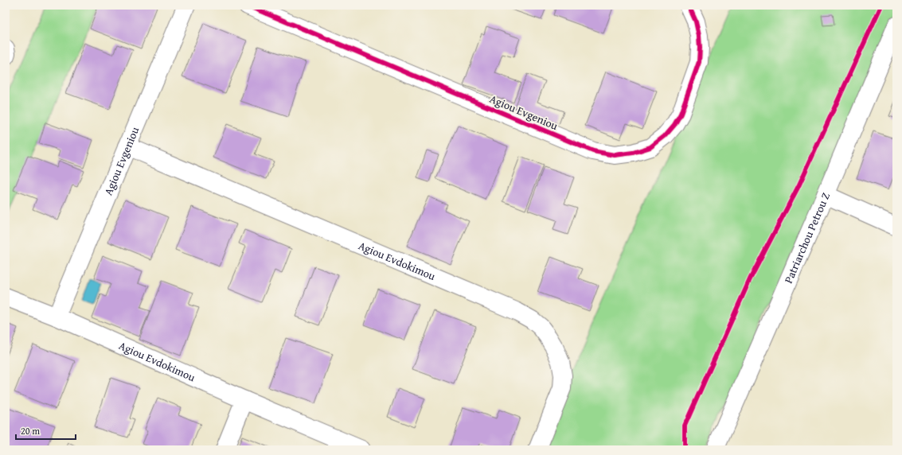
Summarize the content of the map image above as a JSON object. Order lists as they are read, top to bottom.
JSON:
{
  "streets": {
    "street": ["Agiou Evgeniou", "Patriarchou Petrou Z", "Agiou Evdokimou"]
  },
  "crossings": [
    ["Agiou Evgeniou", "Agiou Evdokimou"]
  ],
  "scale_bar": "20 m"
}
